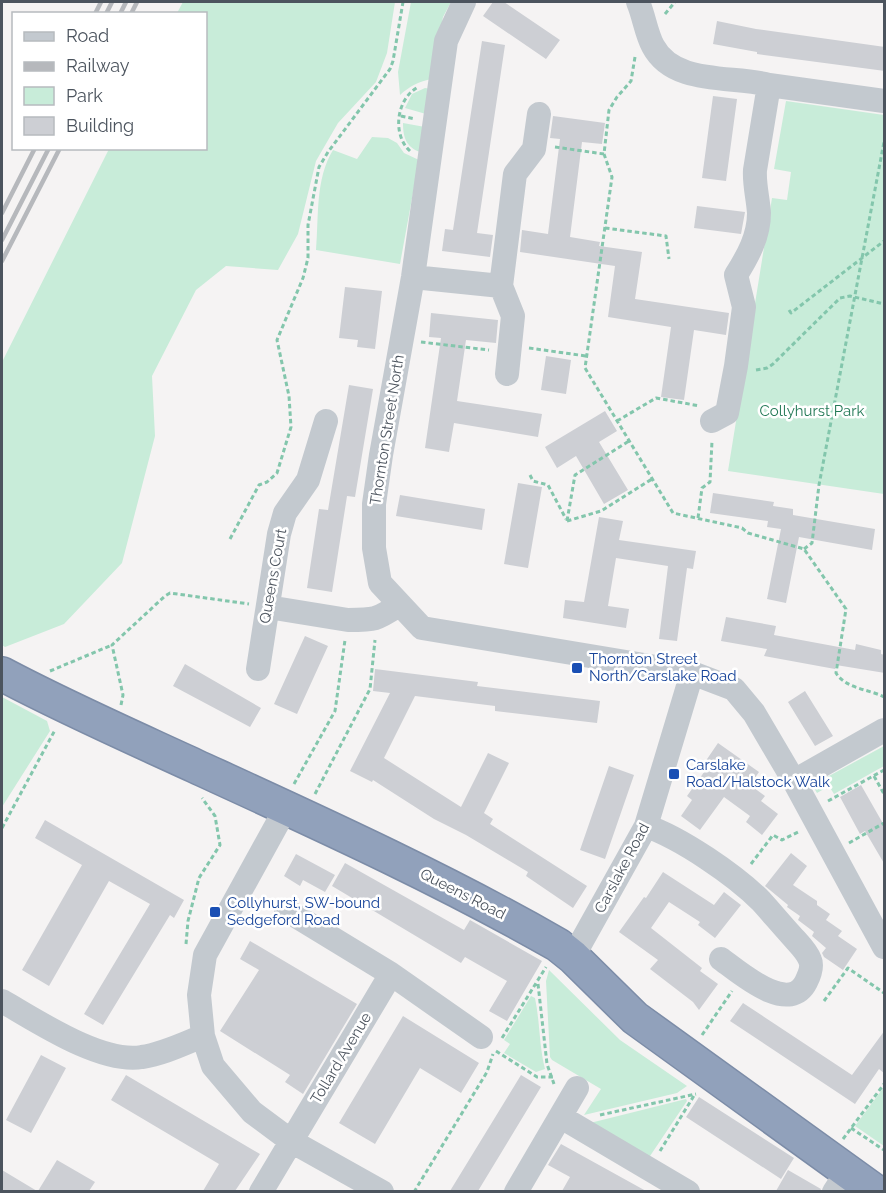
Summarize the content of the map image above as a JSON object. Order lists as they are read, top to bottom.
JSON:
{
  "streets": {
    "highway": ["Queens Road"],
    "street": [
      "Thornton Street North",
      "Queens Court",
      "Carslake Road",
      "Tollard Avenue"
    ]
  },
  "crossings": [
    ["Thornton Street North", "Carslake Road"],
    ["Carslake Road", "Queens Road"]
  ],
  "parks": ["Collyhurst Park"],
  "places": {
    "transit": ["Thornton Street North/Carslake Road", "Carslake Road/Halstock Walk", "Collyhurst, SW-bound Sedgeford Road"]
  },
  "legend": [
    "Road",
    "Railway",
    "Park",
    "Building"
  ]
}
